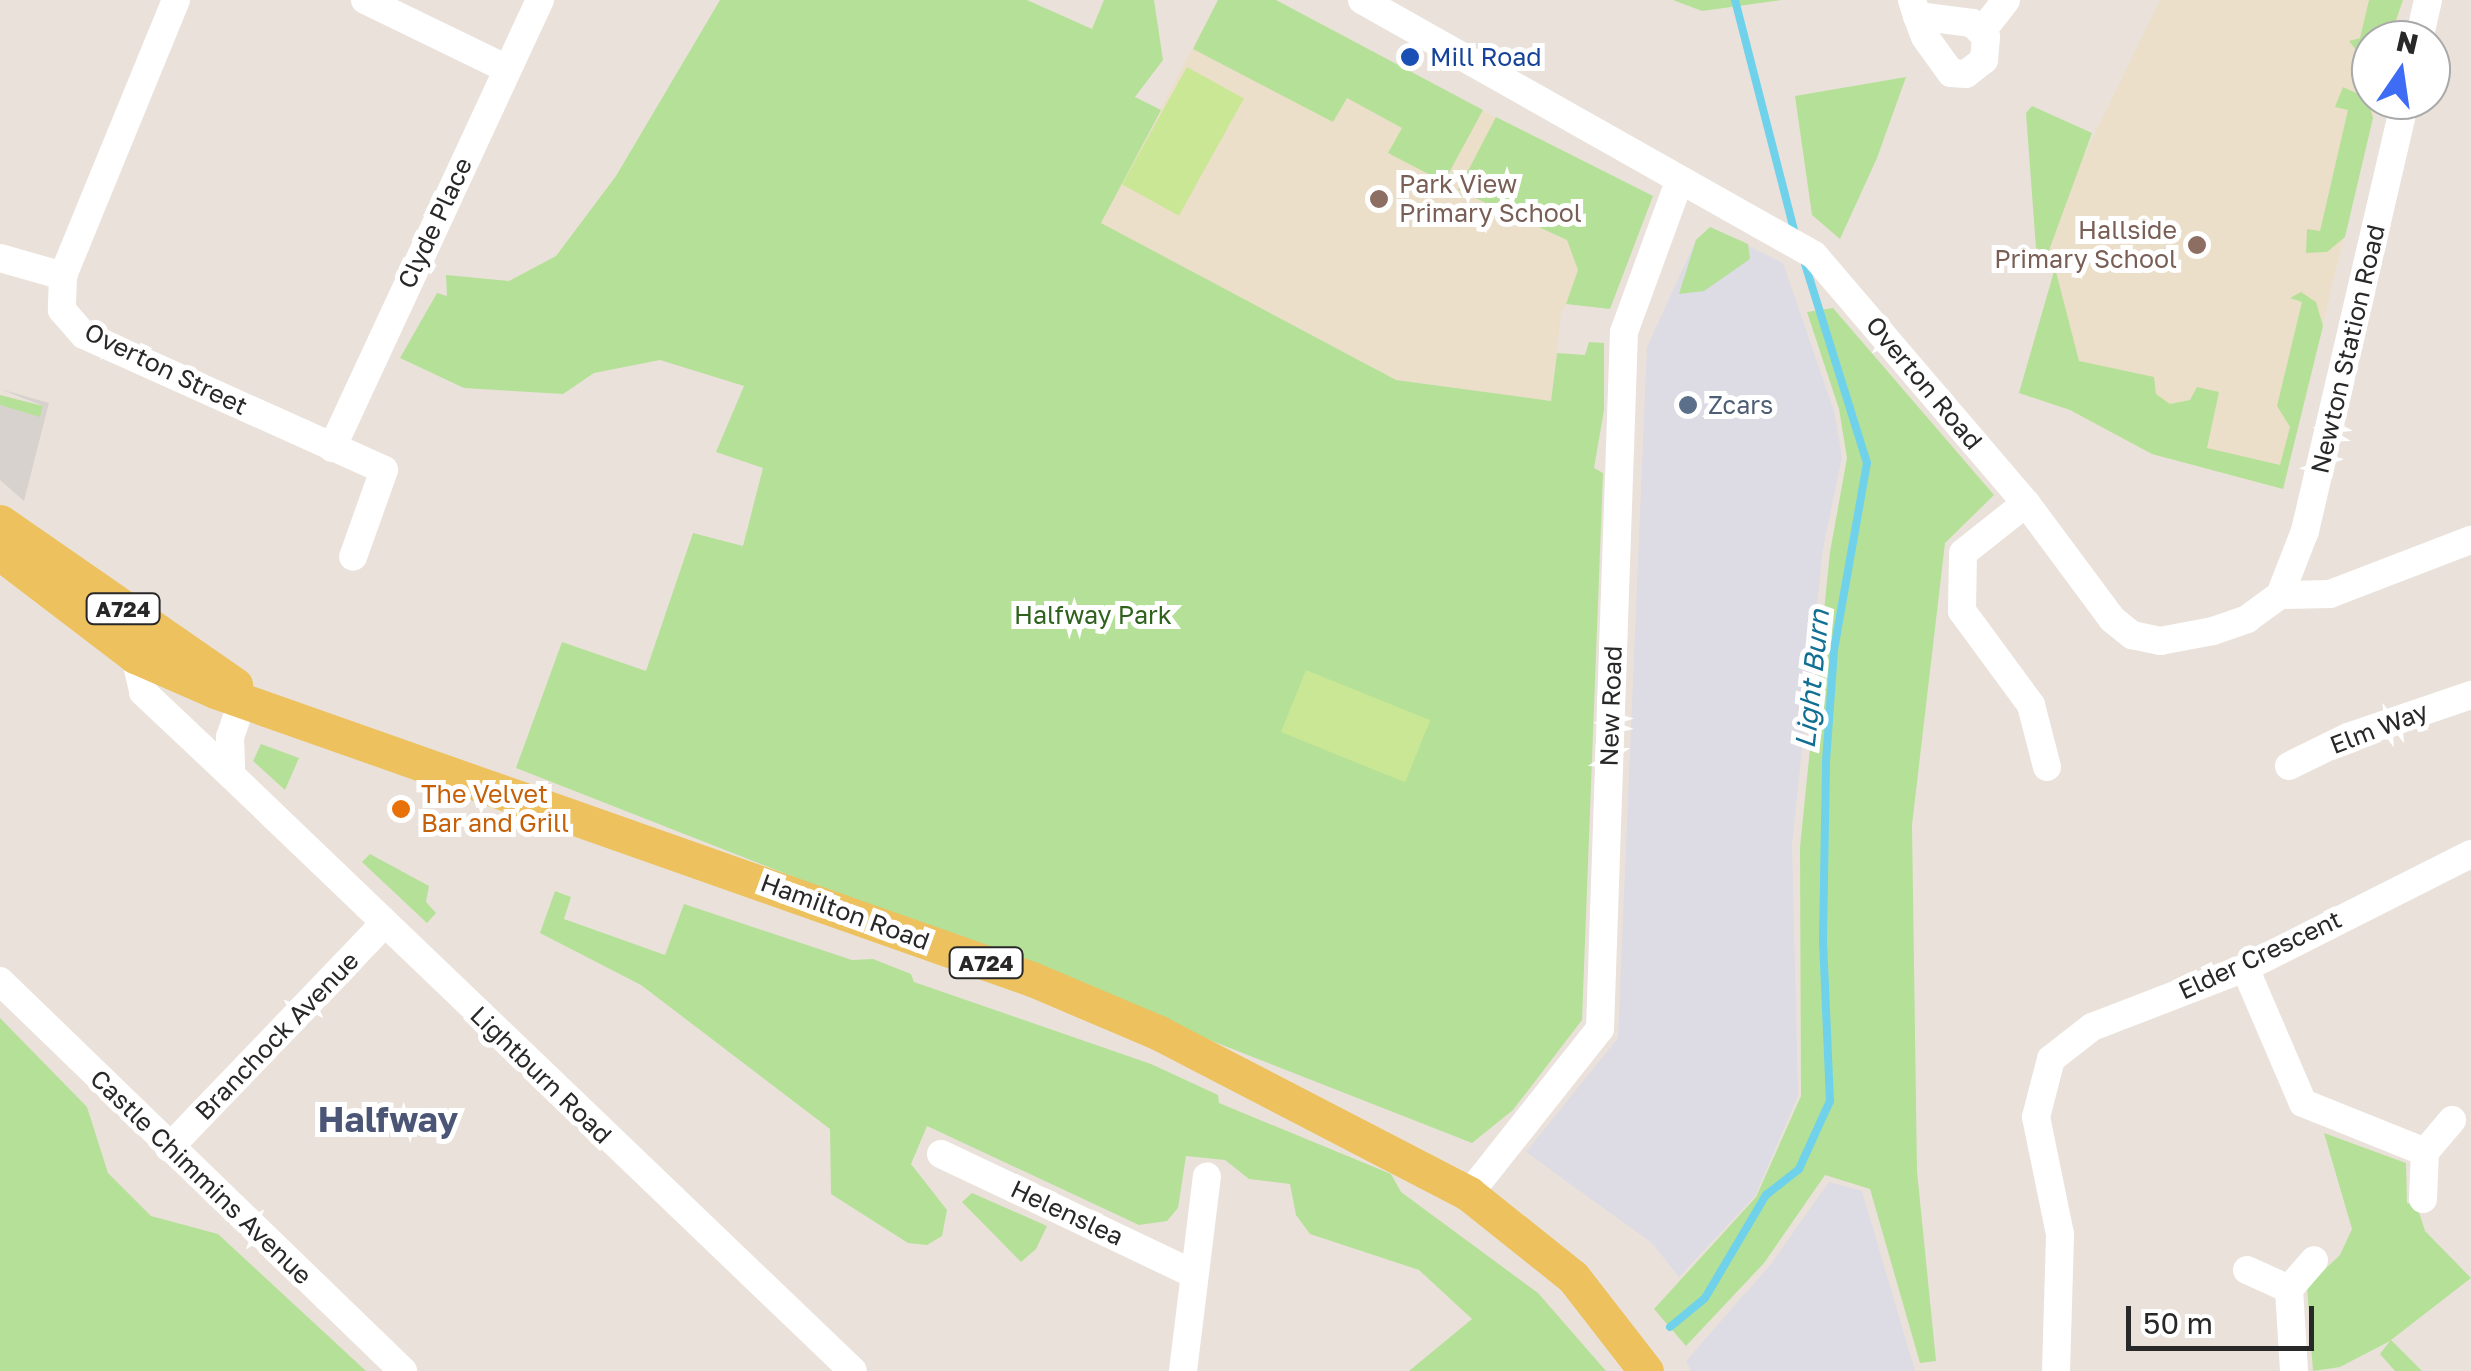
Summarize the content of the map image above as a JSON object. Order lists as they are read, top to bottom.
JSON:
{
  "streets": {
    "main road": ["A724", "Hamilton Road"],
    "street": [
      "Clyde Place",
      "Newton Station Road",
      "Overton Street",
      "Overton Road",
      "New Road",
      "Elm Way",
      "Elder Crescent",
      "Branchock Avenue",
      "Lightburn Road",
      "Castle Chimmins Avenue",
      "Helenslea"
    ]
  },
  "crossings": [
    ["Clyde Place", "Overton Street"],
    ["Newton Station Road", "Overton Road"],
    ["Overton Road", "New Road"],
    ["New Road", "Hamilton Road"],
    ["Hamilton Road", "Lightburn Road"],
    ["Branchock Avenue", "Lightburn Road"],
    ["Branchock Avenue", "Castle Chimmins Avenue"]
  ],
  "districts": ["Halfway"],
  "water": ["Light Burn"],
  "parks": ["Halfway Park"],
  "places": [
    "Mill Road",
    "Park View Primary School",
    "Hallside Primary School",
    "Zcars",
    "The Velvet Bar and Grill"
  ],
  "scale_bar": "50 m",
  "north": "top"
}
